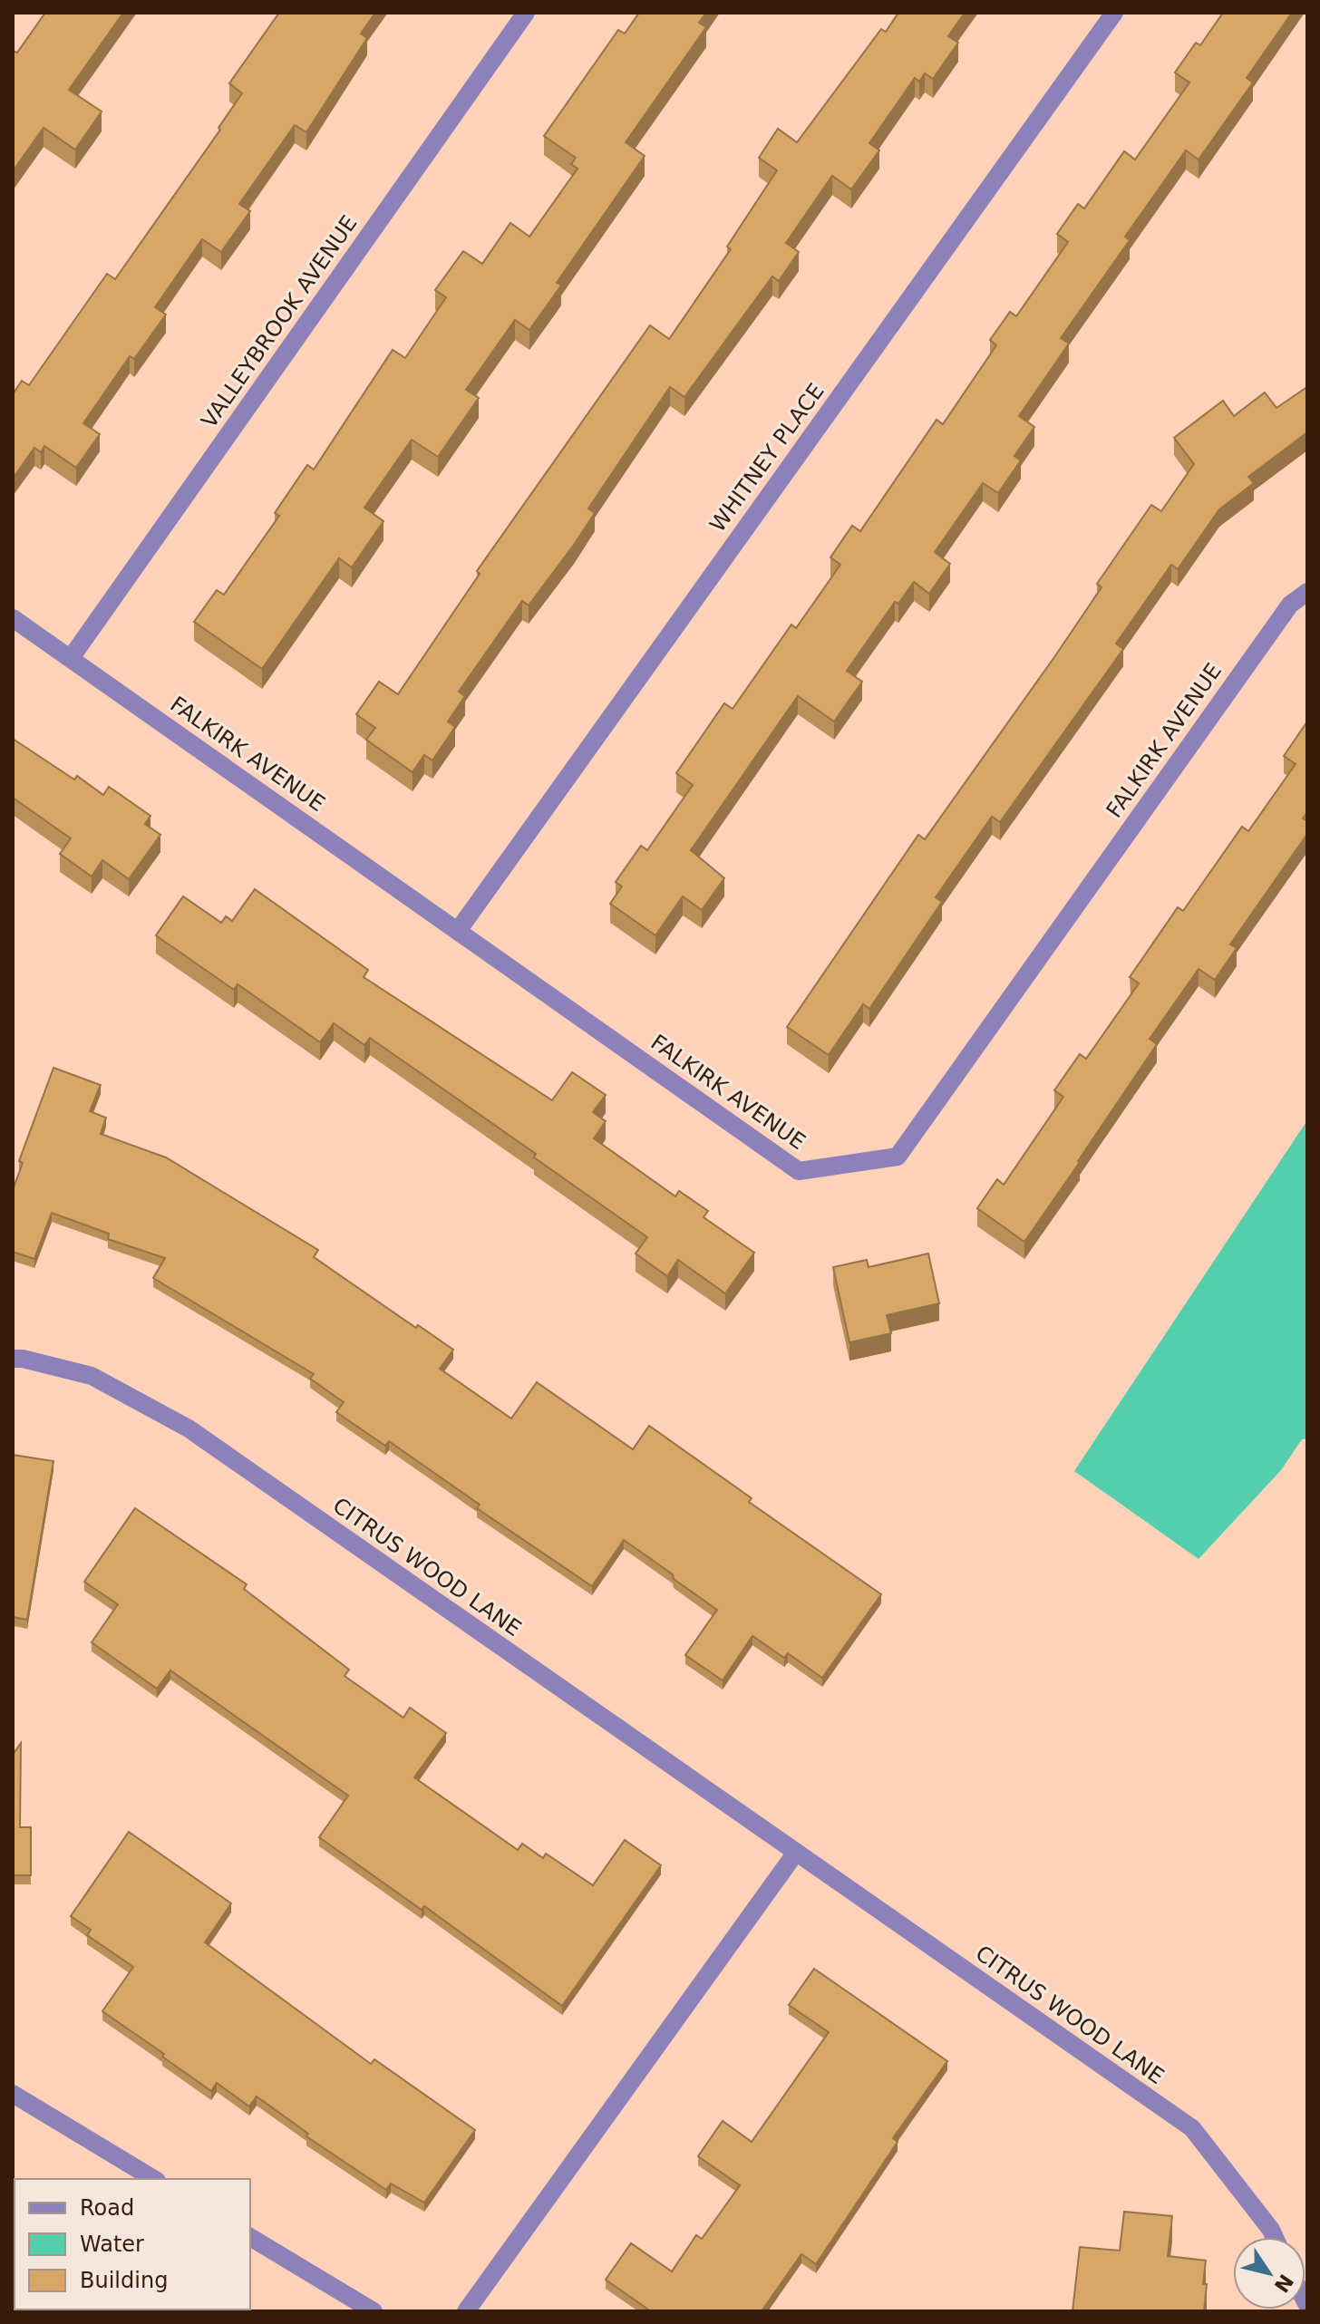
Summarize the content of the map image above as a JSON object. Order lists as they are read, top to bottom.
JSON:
{
  "streets": {
    "street": [
      "VALLEYBROOK AVENUE",
      "WHITNEY PLACE",
      "FALKIRK AVENUE",
      "CITRUS WOOD LANE"
    ]
  },
  "crossings": [
    ["VALLEYBROOK AVENUE", "FALKIRK AVENUE"],
    ["WHITNEY PLACE", "FALKIRK AVENUE"]
  ],
  "legend": ["Road", "Water", "Building"],
  "north": "bottom right"
}
